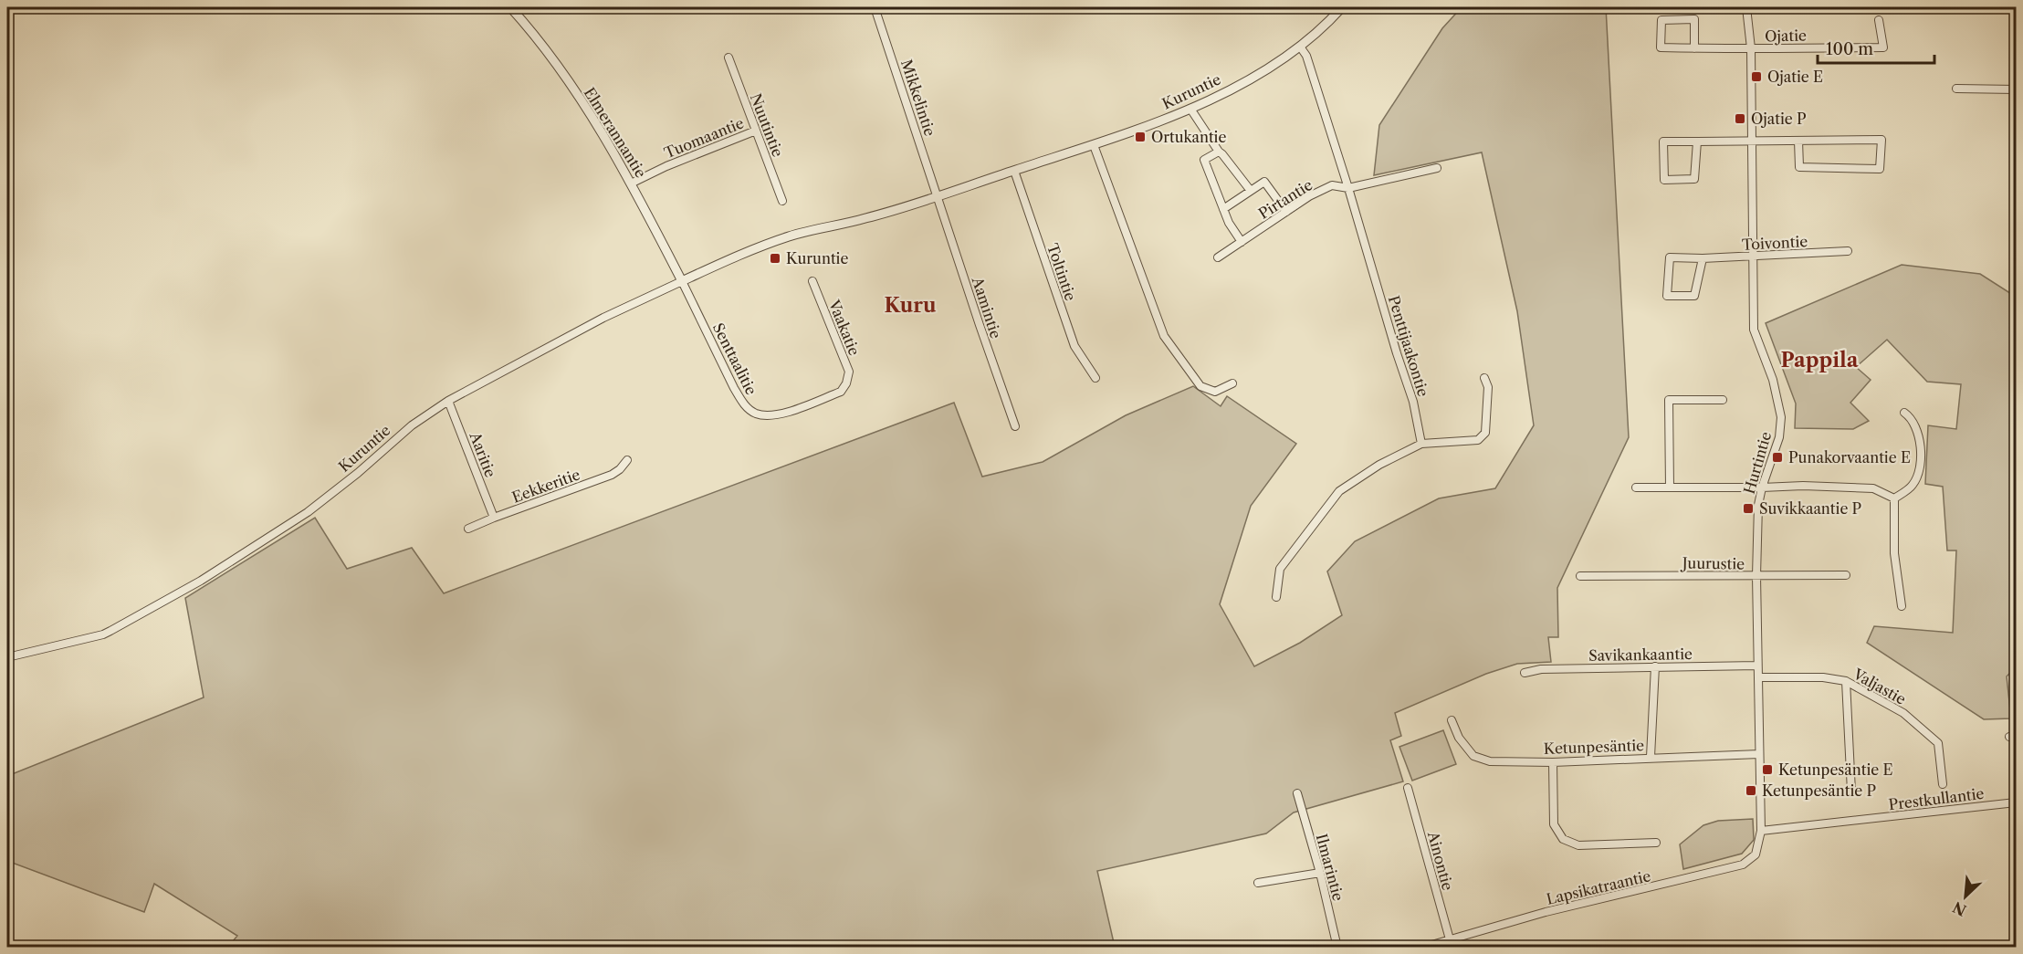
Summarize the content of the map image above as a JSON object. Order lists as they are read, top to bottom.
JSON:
{
  "streets": {
    "street": [
      "Ojatie",
      "Kuruntie",
      "Mikkelintie",
      "Nuutintie",
      "Elmerannantie",
      "Tuomaantie",
      "Pirtantie",
      "Toivontie",
      "Toltintie",
      "Aamintie",
      "Vaakatie",
      "Penttijaakontie",
      "Senttaalitie",
      "Aaritie",
      "Hurtintie",
      "Eekkeritie",
      "Juurustie",
      "Savikankaantie",
      "Valjastie",
      "Ketunpesäntie",
      "Prestkullantie",
      "Ainontie",
      "Ilmarintie",
      "Lapsikatraantie"
    ]
  },
  "crossings": [
    ["Ojatie", "Hurtintie"],
    ["Kuruntie", "Mikkelintie"],
    ["Kuruntie", "Elmerannantie"],
    ["Kuruntie", "Toltintie"],
    ["Kuruntie", "Aamintie"],
    ["Kuruntie", "Penttijaakontie"],
    ["Kuruntie", "Senttaalitie"],
    ["Kuruntie", "Aaritie"],
    ["Mikkelintie", "Aamintie"],
    ["Nuutintie", "Tuomaantie"],
    ["Elmerannantie", "Tuomaantie"],
    ["Elmerannantie", "Senttaalitie"],
    ["Pirtantie", "Penttijaakontie"],
    ["Toivontie", "Hurtintie"],
    ["Vaakatie", "Senttaalitie"],
    ["Aaritie", "Eekkeritie"],
    ["Hurtintie", "Juurustie"],
    ["Hurtintie", "Savikankaantie"],
    ["Hurtintie", "Valjastie"],
    ["Hurtintie", "Ketunpesäntie"],
    ["Hurtintie", "Prestkullantie"],
    ["Hurtintie", "Lapsikatraantie"],
    ["Prestkullantie", "Lapsikatraantie"],
    ["Ainontie", "Lapsikatraantie"]
  ],
  "districts": ["Kuru", "Pappila"],
  "places": {
    "transit": [
      "Ojatie E",
      "Ojatie P",
      "Ortukantie",
      "Kuruntie",
      "Punakorvaantie E",
      "Suvikkaantie P",
      "Ketunpesäntie E",
      "Ketunpesäntie P"
    ]
  },
  "scale_bar": "100 m",
  "north": "bottom left"
}
